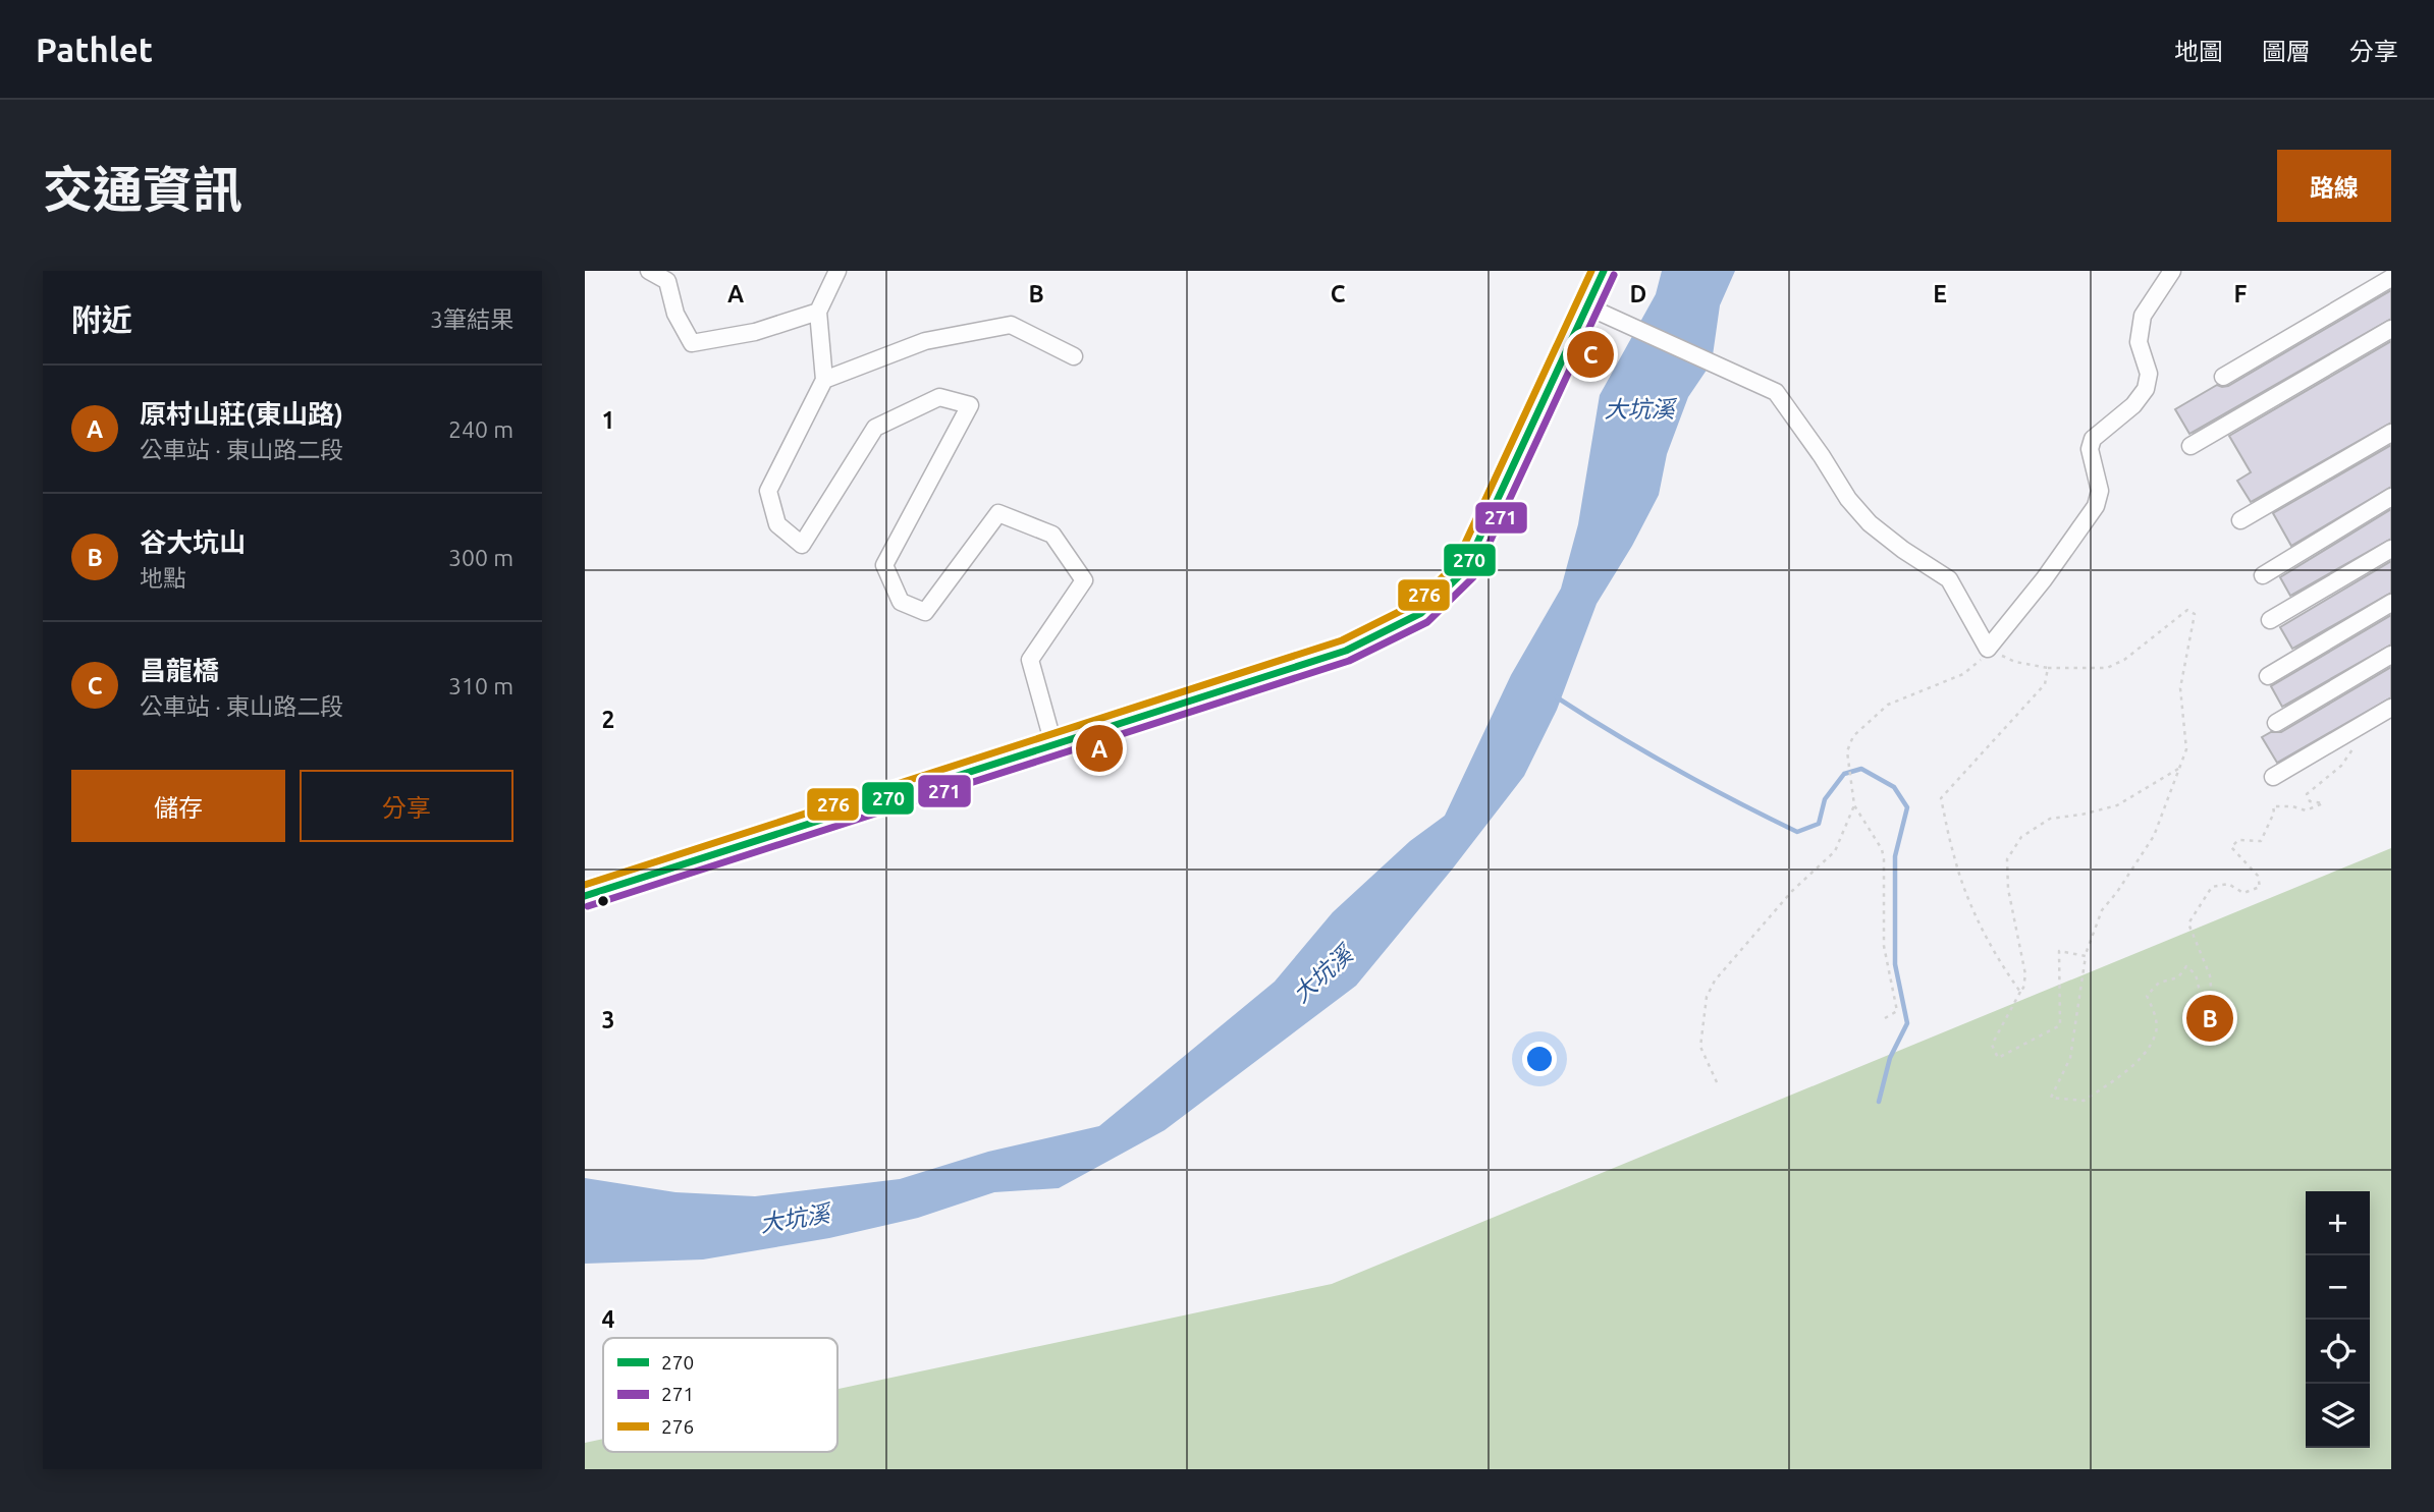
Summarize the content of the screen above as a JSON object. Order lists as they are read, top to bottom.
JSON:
{
  "water": ["大坑溪"],
  "lines": ["transit line 270", "transit line 276", "transit line 271"],
  "legend": ["270", "271", "276"],
  "page": {
    "header": "Pathlet",
    "nav": ["地圖", "圖層", "分享"],
    "title": "交通資訊",
    "buttons": [
      "路線",
      ["儲存", "分享"]
    ],
    "heading": ["附近", "3筆結果"],
    "pins": ["C", "A", "B"],
    "list": [
      {
        "mark": "A",
        "name": "原村山莊(東山路)",
        "note": "公車站 · 東山路二段",
        "value": "240 m"
      },
      {
        "mark": "B",
        "name": "谷大坑山",
        "note": "地點",
        "value": "300 m"
      },
      {
        "mark": "C",
        "name": "昌龍橋",
        "note": "公車站 · 東山路二段",
        "value": "310 m"
      }
    ],
    "map_buttons": ["+", "−"]
  },
  "grid": {
    "columns": [
      "A",
      "B",
      "C",
      "D",
      "E",
      "F"
    ],
    "rows": [
      "1",
      "2",
      "3",
      "4"
    ]
  }
}
